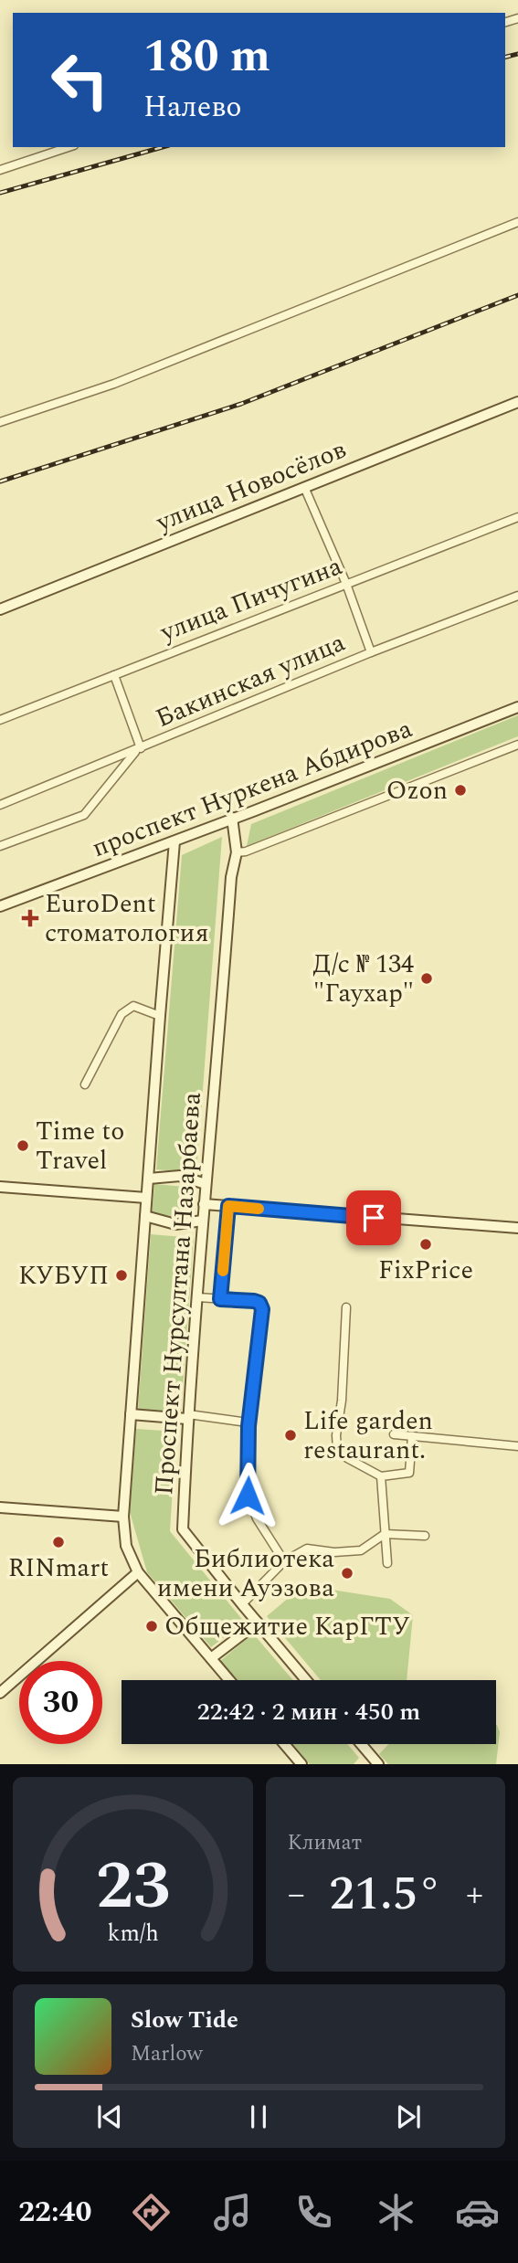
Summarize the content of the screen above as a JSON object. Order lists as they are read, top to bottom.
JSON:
{
  "streets": {
    "main road": ["улица Новосёлов", "проспект Нуркена Абдирова", "Проспект Нурсултана Назарбаева"],
    "street": ["улица Пичугина", "Бакинская улица"]
  },
  "crossings": [
    ["проспект Нуркена Абдирова", "Проспект Нурсултана Назарбаева"]
  ],
  "places": {
    "other": [
      "Ozon",
      "Д/с № 134 \"Гаухар\"",
      "Time to Travel",
      "FixPrice",
      "КУБУП",
      "Life garden restaurant.",
      "RINmart",
      "Библиотека имени Ауэзова",
      "Общежитие КарГТУ"
    ],
    "health": ["EuroDent стоматология"]
  },
  "page": {
    "turn": ["180 m", "Налево"],
    "limit": "30",
    "trip": "22:42 · 2 мин · 450 m",
    "tile": "Климат",
    "heat": ["−", "21.5°", "+"],
    "song": ["Slow Tide", "Marlow"],
    "tabs": "22:40",
    "gauge": ["23", "km/h"]
  }
}
